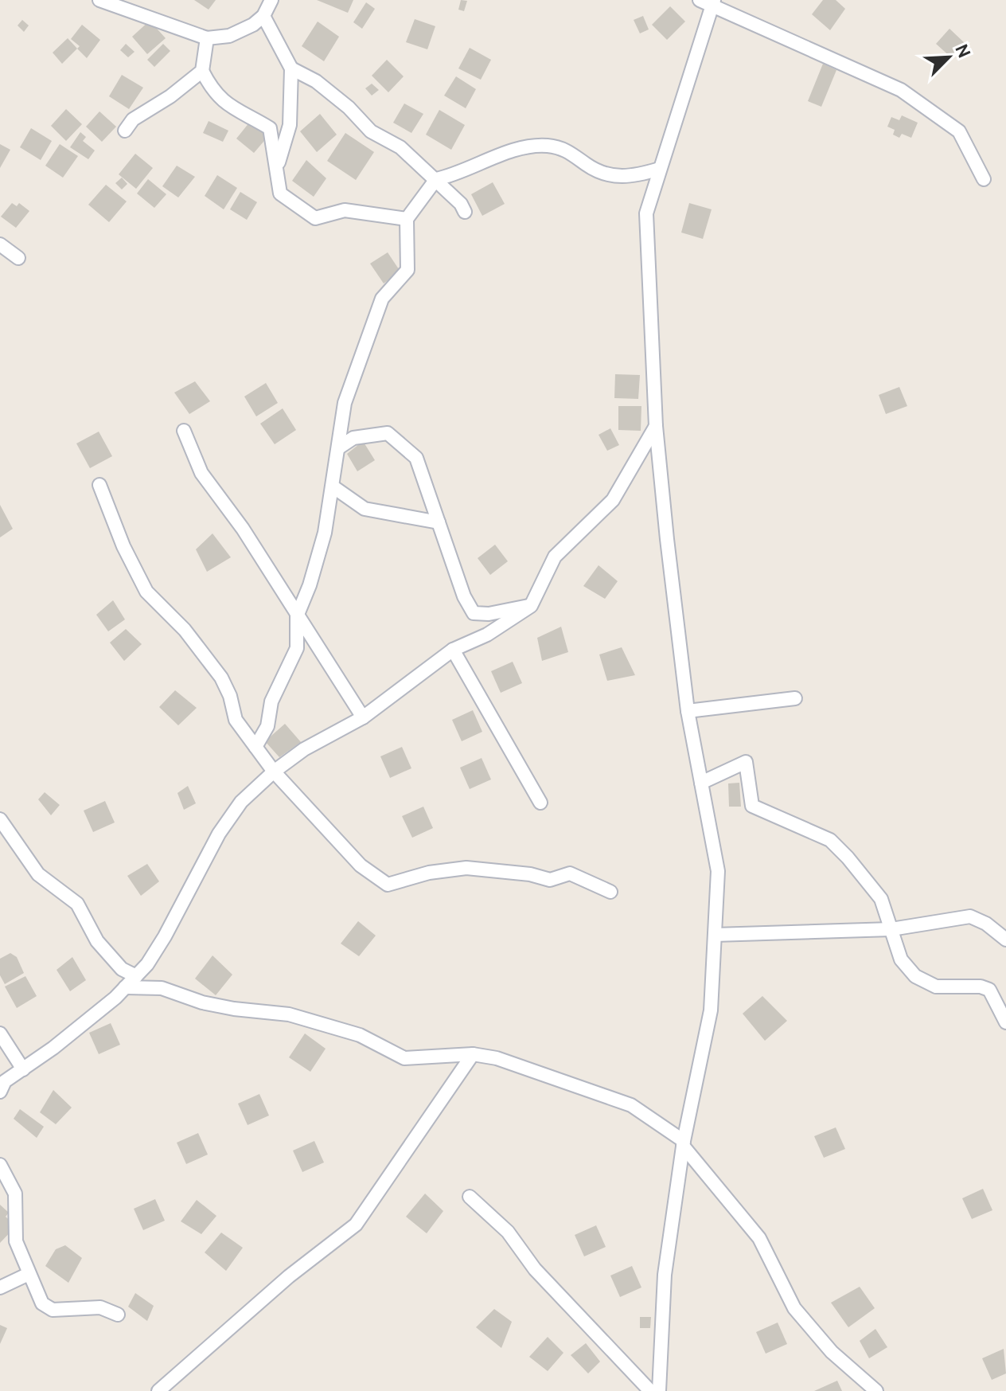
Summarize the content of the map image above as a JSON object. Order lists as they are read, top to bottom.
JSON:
{
  "north": "top right"
}
